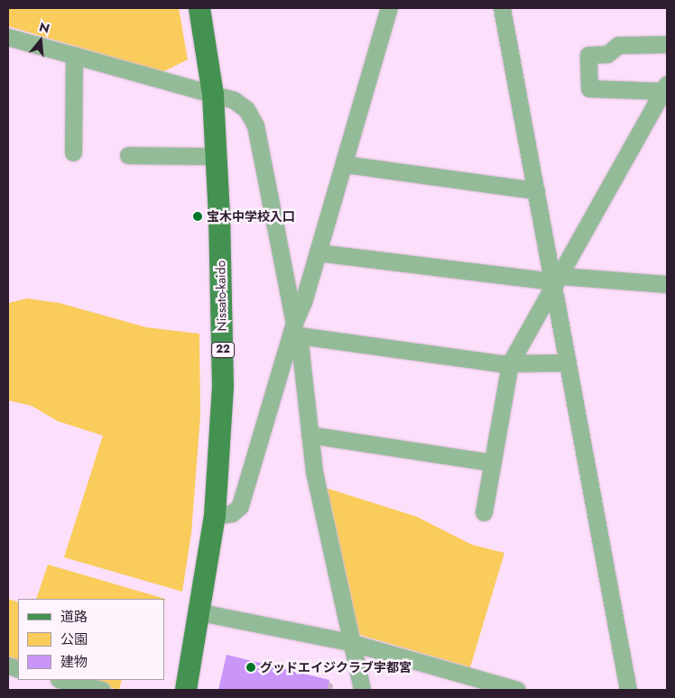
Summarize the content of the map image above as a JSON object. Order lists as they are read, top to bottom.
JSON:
{
  "streets": {
    "main road": ["Nissato-kaido", "22"]
  },
  "places": ["宝木中学校入口", "グッドエイジクラブ宇都宮"],
  "legend": ["道路", "公園", "建物"],
  "north": "top"
}
